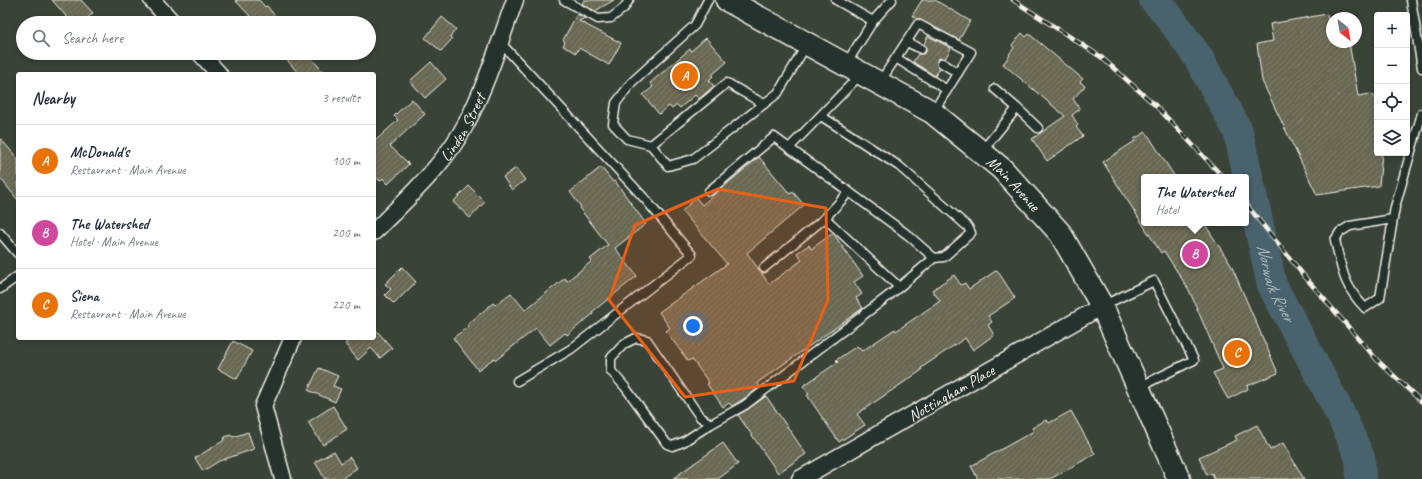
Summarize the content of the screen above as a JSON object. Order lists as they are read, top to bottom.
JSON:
{
  "streets": {
    "main road": ["Main Avenue"],
    "street": ["Linden Street", "Nottingham Place"]
  },
  "crossings": [
    ["Main Avenue", "Nottingham Place"]
  ],
  "water": ["Norwalk River"],
  "north": "bottom right",
  "page": {
    "map_buttons": ["+", "−"],
    "search": "Search here",
    "pins": ["A", "B", "C"],
    "heading": ["Nearby", "3 results"],
    "list": [
      {
        "mark": "A",
        "name": "McDonald's",
        "note": "Restaurant · Main Avenue",
        "value": "100 m"
      },
      {
        "mark": "B",
        "name": "The Watershed",
        "note": "Hotel · Main Avenue",
        "value": "200 m"
      },
      {
        "mark": "C",
        "name": "Siena",
        "note": "Restaurant · Main Avenue",
        "value": "220 m"
      }
    ],
    "popup": ["The Watershed", "Hotel"]
  }
}
